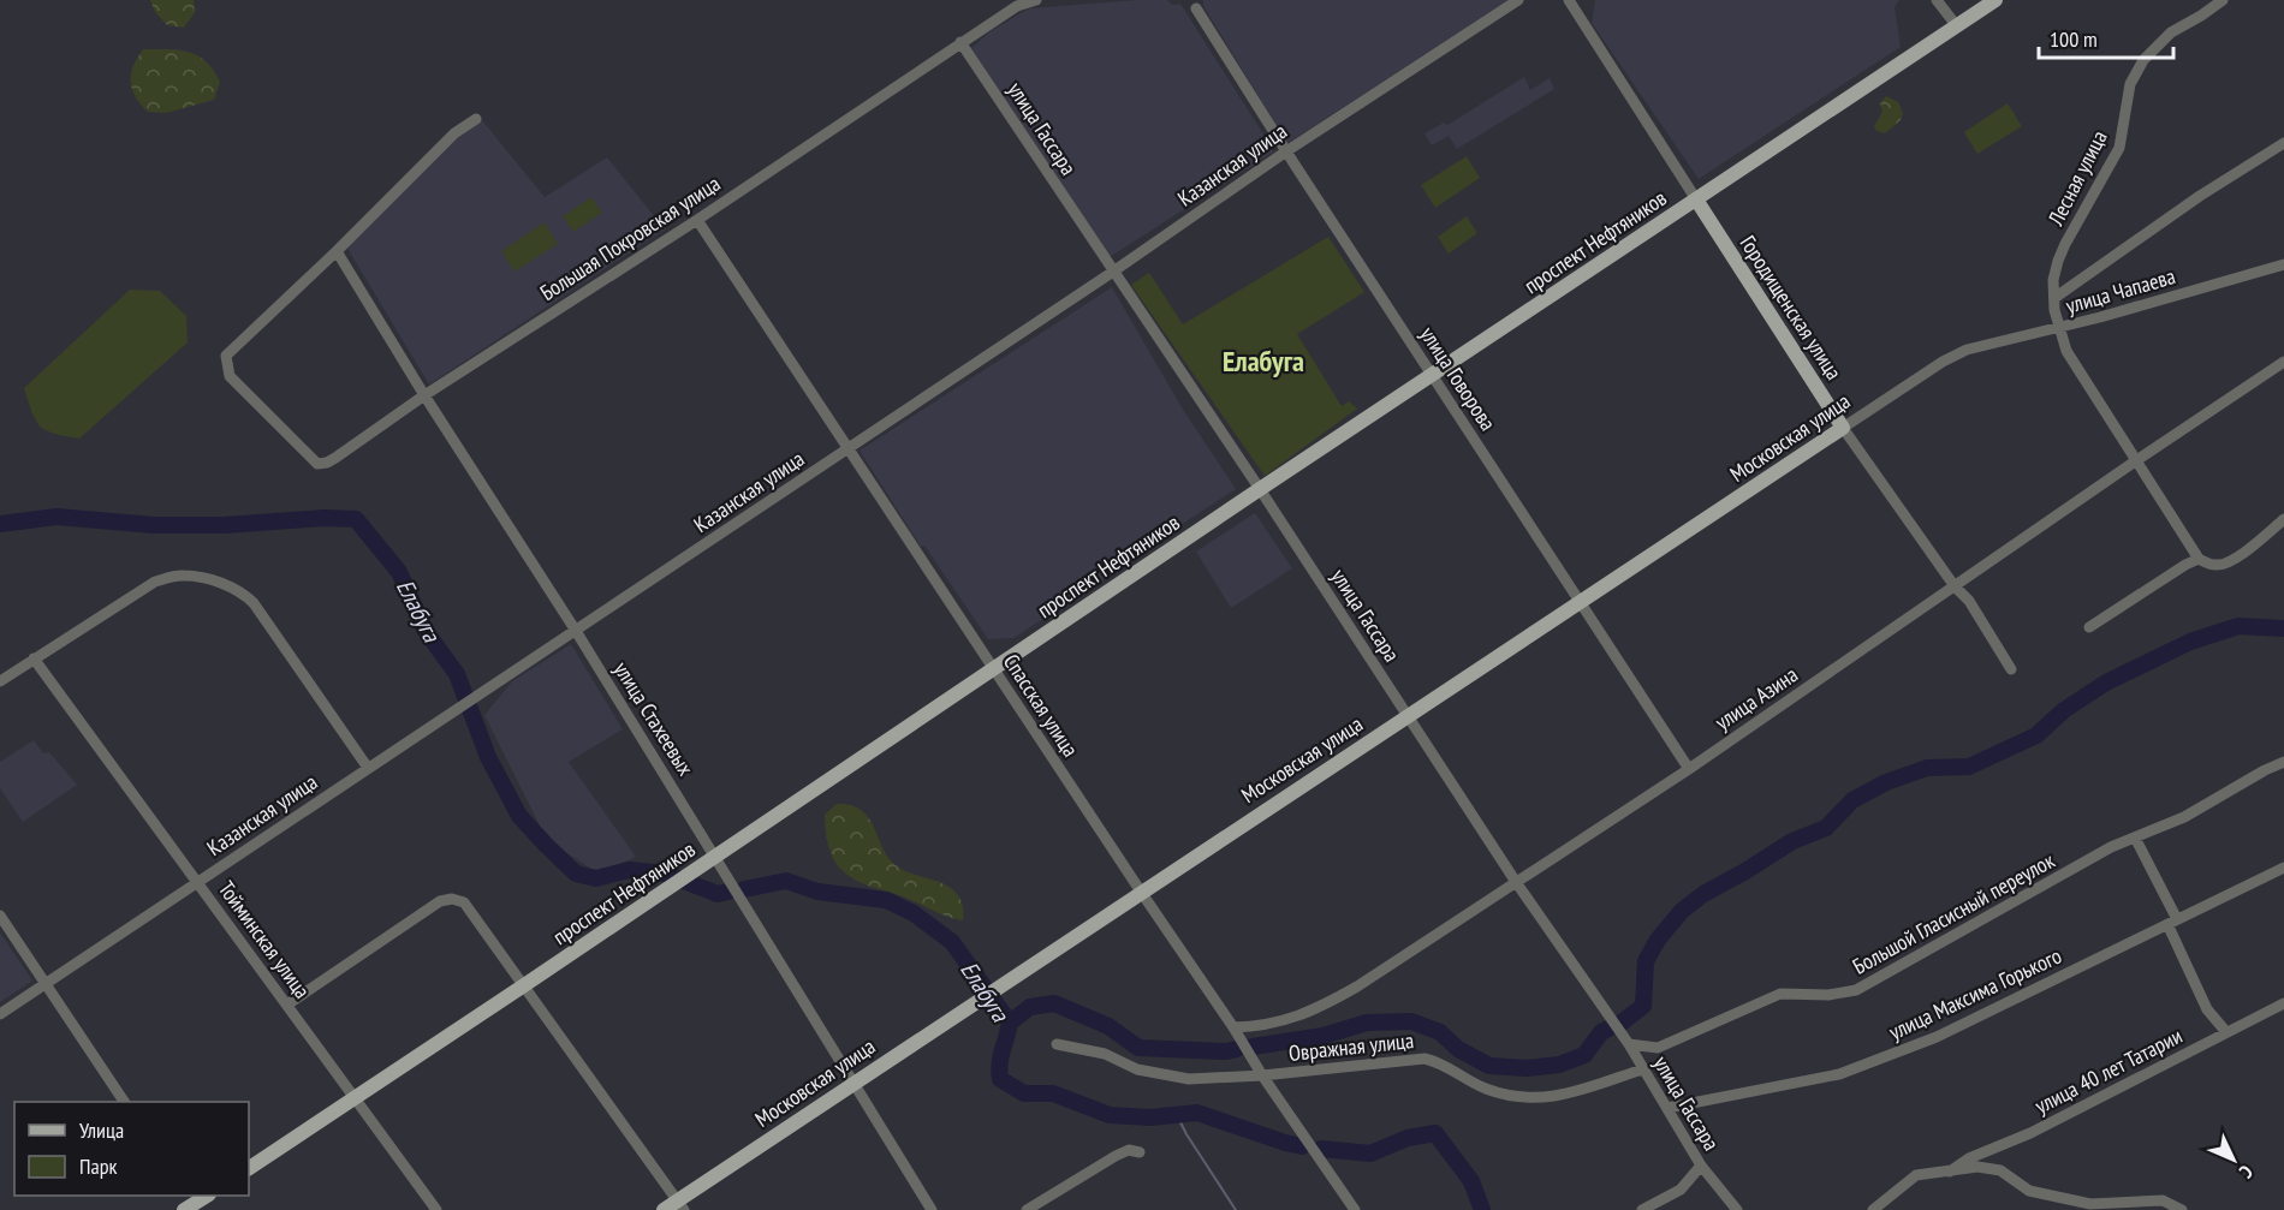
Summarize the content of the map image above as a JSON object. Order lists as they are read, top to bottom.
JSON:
{
  "streets": {
    "main road": ["проспект Нефтяников", "Городищенская улица", "Московская улица"],
    "street": [
      "улица Гассара",
      "Казанская улица",
      "Лесная улица",
      "Большая Покровская улица",
      "улица Чапаева",
      "улица Говорова",
      "улица Азина",
      "Спасская улица",
      "улица Стахеевых",
      "Большой Гласисный переулок",
      "Тойминская улица",
      "улица Максима Горького",
      "Овражная улица",
      "улица 40 лет Татарии"
    ]
  },
  "crossings": [
    ["улица Гассара", "Казанская улица"],
    ["улица Гассара", "Большая Покровская улица"],
    ["улица Гассара", "проспект Нефтяников"],
    ["улица Гассара", "Московская улица"],
    ["улица Гассара", "улица Азина"],
    ["улица Гассара", "Большой Гласисный переулок"],
    ["улица Гассара", "улица Максима Горького"],
    ["улица Гассара", "Овражная улица"],
    ["Казанская улица", "улица Говорова"],
    ["Казанская улица", "Спасская улица"],
    ["Казанская улица", "улица Стахеевых"],
    ["Казанская улица", "Тойминская улица"],
    ["Лесная улица", "улица Чапаева"],
    ["Лесная улица", "улица Азина"],
    ["Большая Покровская улица", "Спасская улица"],
    ["Большая Покровская улица", "улица Стахеевых"],
    ["проспект Нефтяников", "Городищенская улица"],
    ["проспект Нефтяников", "улица Говорова"],
    ["проспект Нефтяников", "Спасская улица"],
    ["проспект Нефтяников", "улица Стахеевых"],
    ["проспект Нефтяников", "Тойминская улица"],
    ["улица Чапаева", "Московская улица"],
    ["Городищенская улица", "Московская улица"],
    ["Городищенская улица", "улица Азина"],
    ["улица Говорова", "Московская улица"],
    ["улица Говорова", "улица Азина"],
    ["Московская улица", "Спасская улица"],
    ["Московская улица", "улица Стахеевых"],
    ["улица Азина", "Спасская улица"],
    ["Спасская улица", "Овражная улица"]
  ],
  "districts": ["Елабуга"],
  "water": ["Елабуга"],
  "legend": ["Улица", "Парк"],
  "scale_bar": "100 m",
  "north": "bottom right"
}
